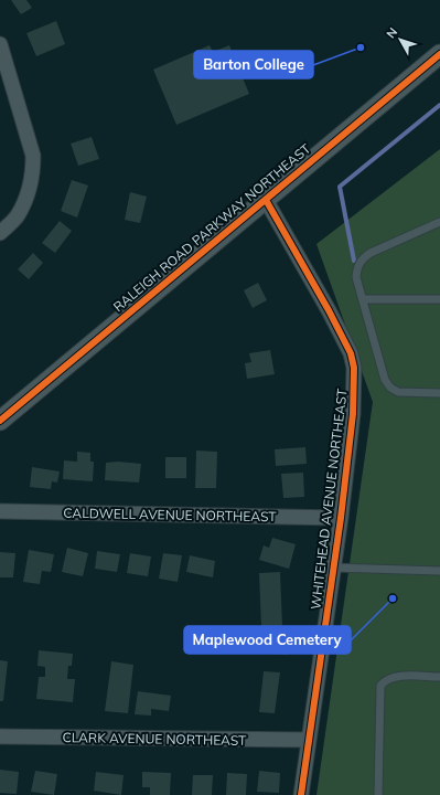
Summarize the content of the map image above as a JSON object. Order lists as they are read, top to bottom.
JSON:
{
  "streets": {
    "street": [
      "RALEIGH ROAD PARKWAY NORTHEAST",
      "WHITEHEAD AVENUE NORTHEAST",
      "CALDWELL AVENUE NORTHEAST",
      "CLARK AVENUE NORTHEAST"
    ]
  },
  "crossings": [
    ["RALEIGH ROAD PARKWAY NORTHEAST", "WHITEHEAD AVENUE NORTHEAST"],
    ["WHITEHEAD AVENUE NORTHEAST", "CALDWELL AVENUE NORTHEAST"],
    ["WHITEHEAD AVENUE NORTHEAST", "CLARK AVENUE NORTHEAST"]
  ],
  "places": ["Barton College", "Maplewood Cemetery"],
  "north": "top left"
}
